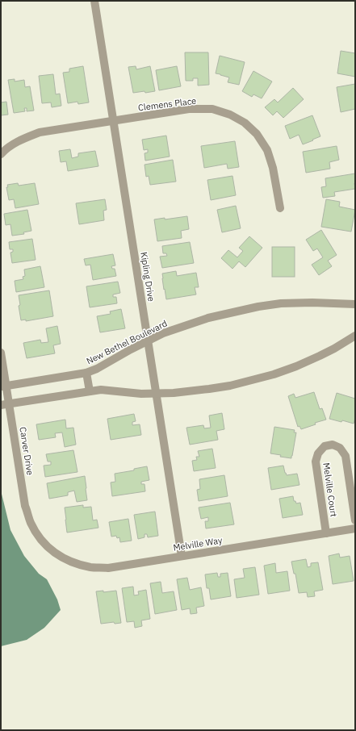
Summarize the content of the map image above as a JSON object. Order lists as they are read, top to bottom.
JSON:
{
  "streets": {
    "street": [
      "Clemens Place",
      "Kipling Drive",
      "New Bethel Boulevard",
      "Carver Drive",
      "Melville Court",
      "Melville Way"
    ]
  },
  "crossings": [
    ["Clemens Place", "Kipling Drive"],
    ["Kipling Drive", "New Bethel Boulevard"],
    ["Kipling Drive", "Melville Way"],
    ["New Bethel Boulevard", "Carver Drive"],
    ["Carver Drive", "Melville Way"],
    ["Melville Court", "Melville Way"]
  ]
}
